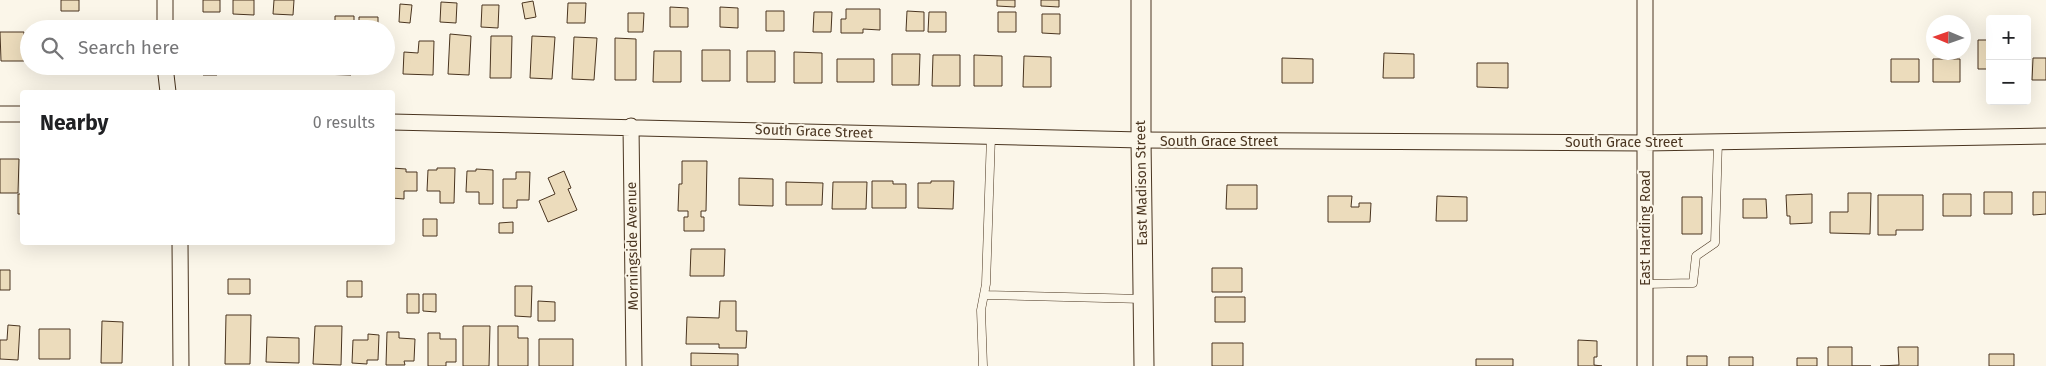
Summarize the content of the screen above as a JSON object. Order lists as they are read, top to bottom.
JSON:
{
  "streets": {
    "street": [
      "South Grace Street",
      "East Madison Street",
      "East Harding Road",
      "Morningside Avenue"
    ]
  },
  "crossings": [
    ["South Grace Street", "East Madison Street"],
    ["South Grace Street", "East Harding Road"],
    ["South Grace Street", "Morningside Avenue"]
  ],
  "north": "left",
  "page": {
    "map_buttons": ["+", "−"],
    "search": "Search here",
    "heading": ["Nearby", "0 results"]
  }
}
